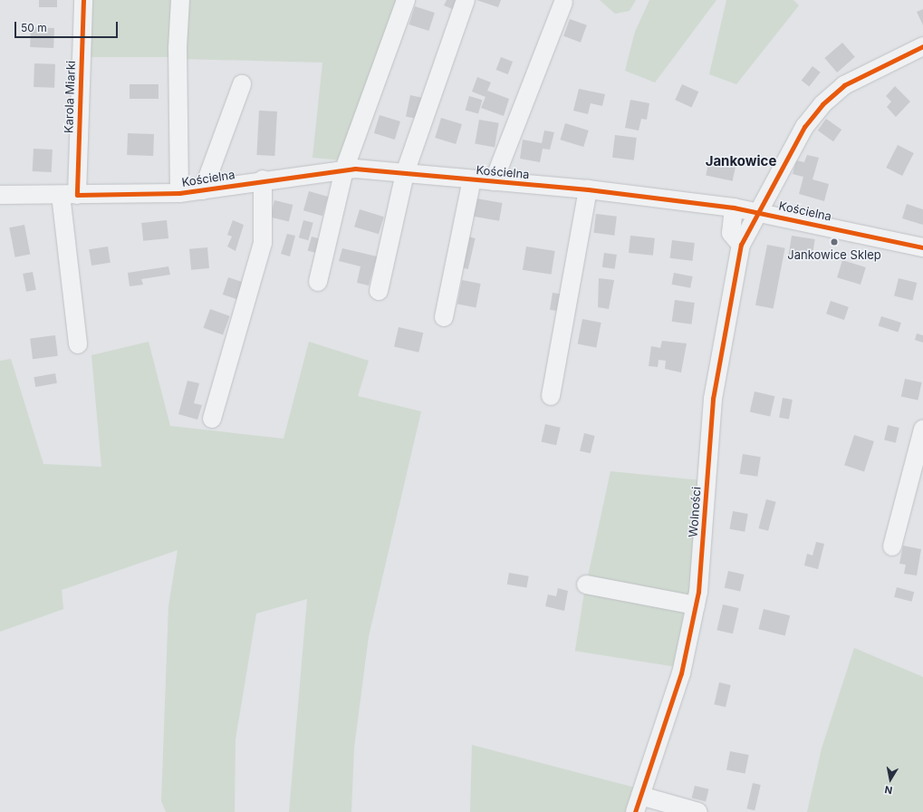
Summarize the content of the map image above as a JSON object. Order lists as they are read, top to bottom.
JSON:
{
  "streets": {
    "street": ["Karola Miarki", "Kościelna", "Wolności"]
  },
  "crossings": [
    ["Karola Miarki", "Kościelna"],
    ["Kościelna", "Wolności"]
  ],
  "districts": ["Jankowice"],
  "places": ["Jankowice Sklep"],
  "scale_bar": "50 m",
  "north": "bottom"
}
